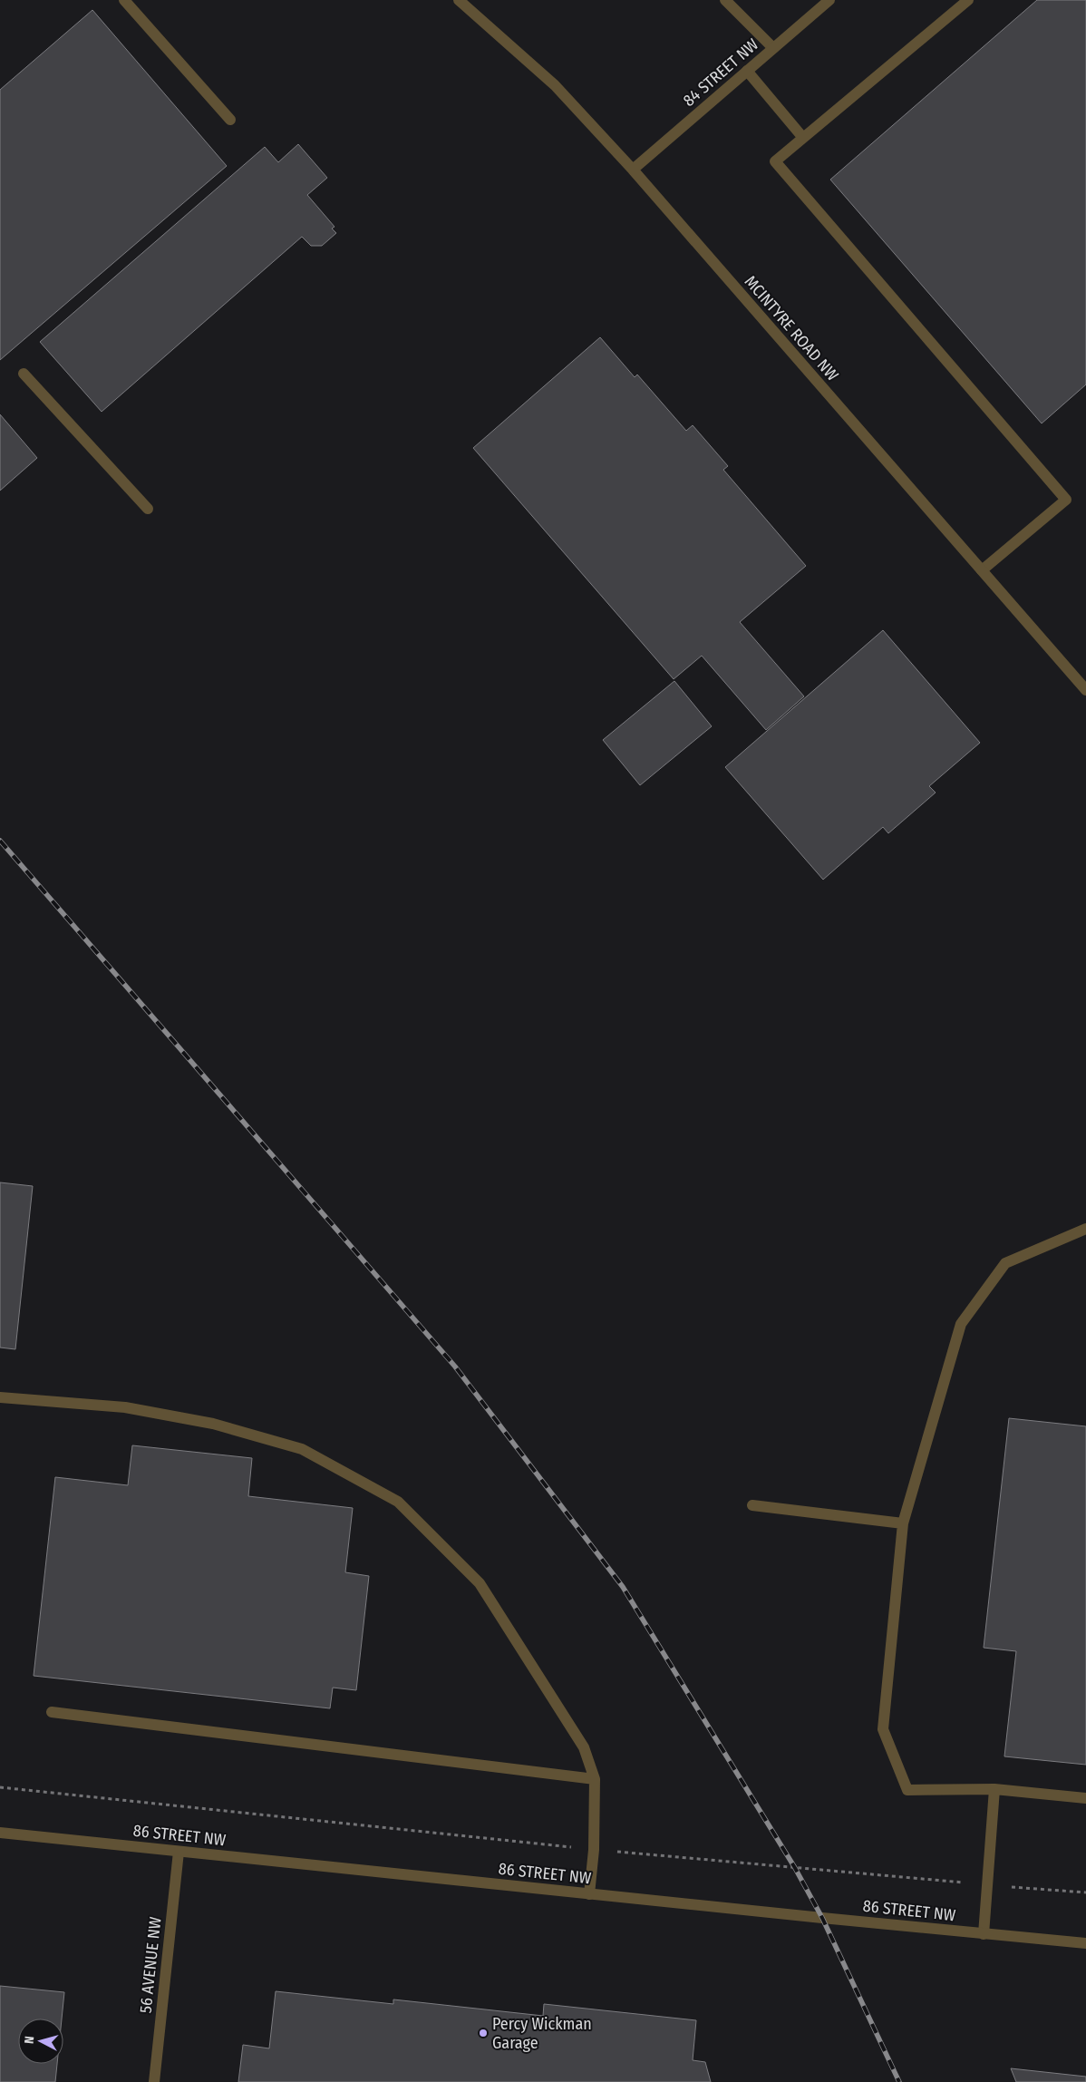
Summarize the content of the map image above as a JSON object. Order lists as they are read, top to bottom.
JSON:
{
  "streets": {
    "street": [
      "84 STREET NW",
      "MCINTYRE ROAD NW",
      "86 STREET NW",
      "56 AVENUE NW"
    ]
  },
  "crossings": [
    ["84 STREET NW", "MCINTYRE ROAD NW"],
    ["86 STREET NW", "56 AVENUE NW"]
  ],
  "places": ["Percy Wickman Garage"],
  "north": "left"
}
